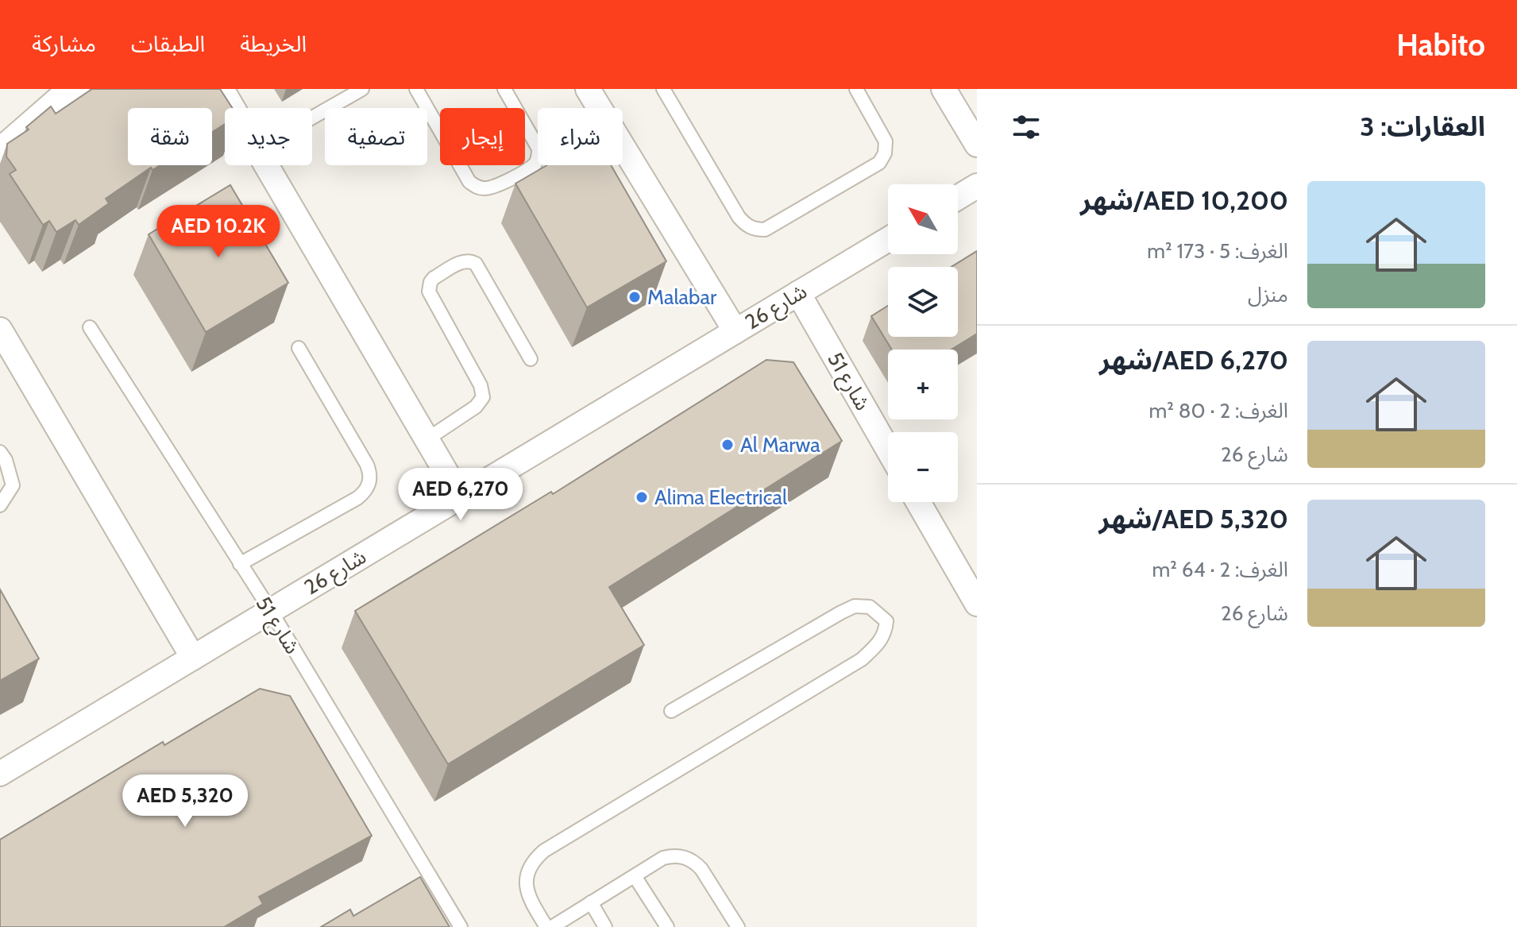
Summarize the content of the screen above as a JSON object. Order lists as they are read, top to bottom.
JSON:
{
  "streets": {
    "street": ["شارع 26", "شارع 51"]
  },
  "crossings": [
    ["شارع 26", "شارع 51"]
  ],
  "places": ["Malabar", "Al Marwa", "Alima Electrical"],
  "north": "top left",
  "page": {
    "header": "Habito",
    "nav": ["الخريطة", "الطبقات", "مشاركة"],
    "heading": "العقارات: 3",
    "chip": [
      "شراء",
      "إيجار",
      "تصفية",
      "جديد",
      "شقة"
    ],
    "list": [
      {
        "name": "AED 10,200/شهر",
        "note": "الغرف: 5 · 173 m² · منزل"
      },
      {
        "name": "AED 6,270/شهر",
        "note": "الغرف: 2 · 80 m² · شارع 26"
      },
      {
        "name": "AED 5,320/شهر",
        "note": "الغرف: 2 · 64 m² · شارع 26"
      }
    ],
    "map_buttons": ["+", "−"],
    "price": ["AED 10.2K", "AED 6,270", "AED 5,320"]
  }
}
